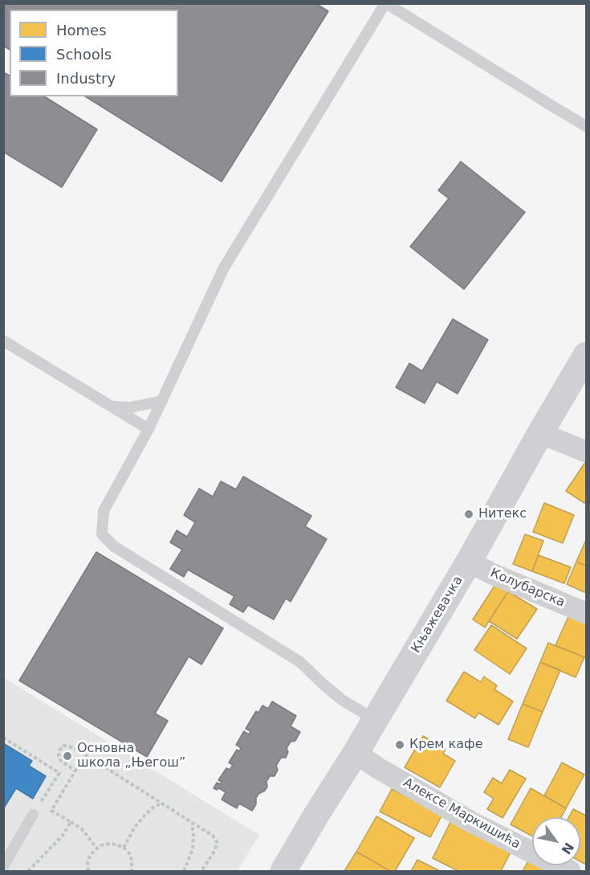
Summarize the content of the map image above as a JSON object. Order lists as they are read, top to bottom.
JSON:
{
  "streets": {
    "main road": ["Књажевачка"],
    "street": ["Колубарска", "Алексе Маркишића"]
  },
  "crossings": [
    ["Колубарска", "Књажевачка"],
    ["Књажевачка", "Алексе Маркишића"]
  ],
  "places": ["Нитекс", "Крем кафе", "Основна школа „Његош”"],
  "legend": ["Homes", "Schools", "Industry"],
  "north": "bottom right"
}
